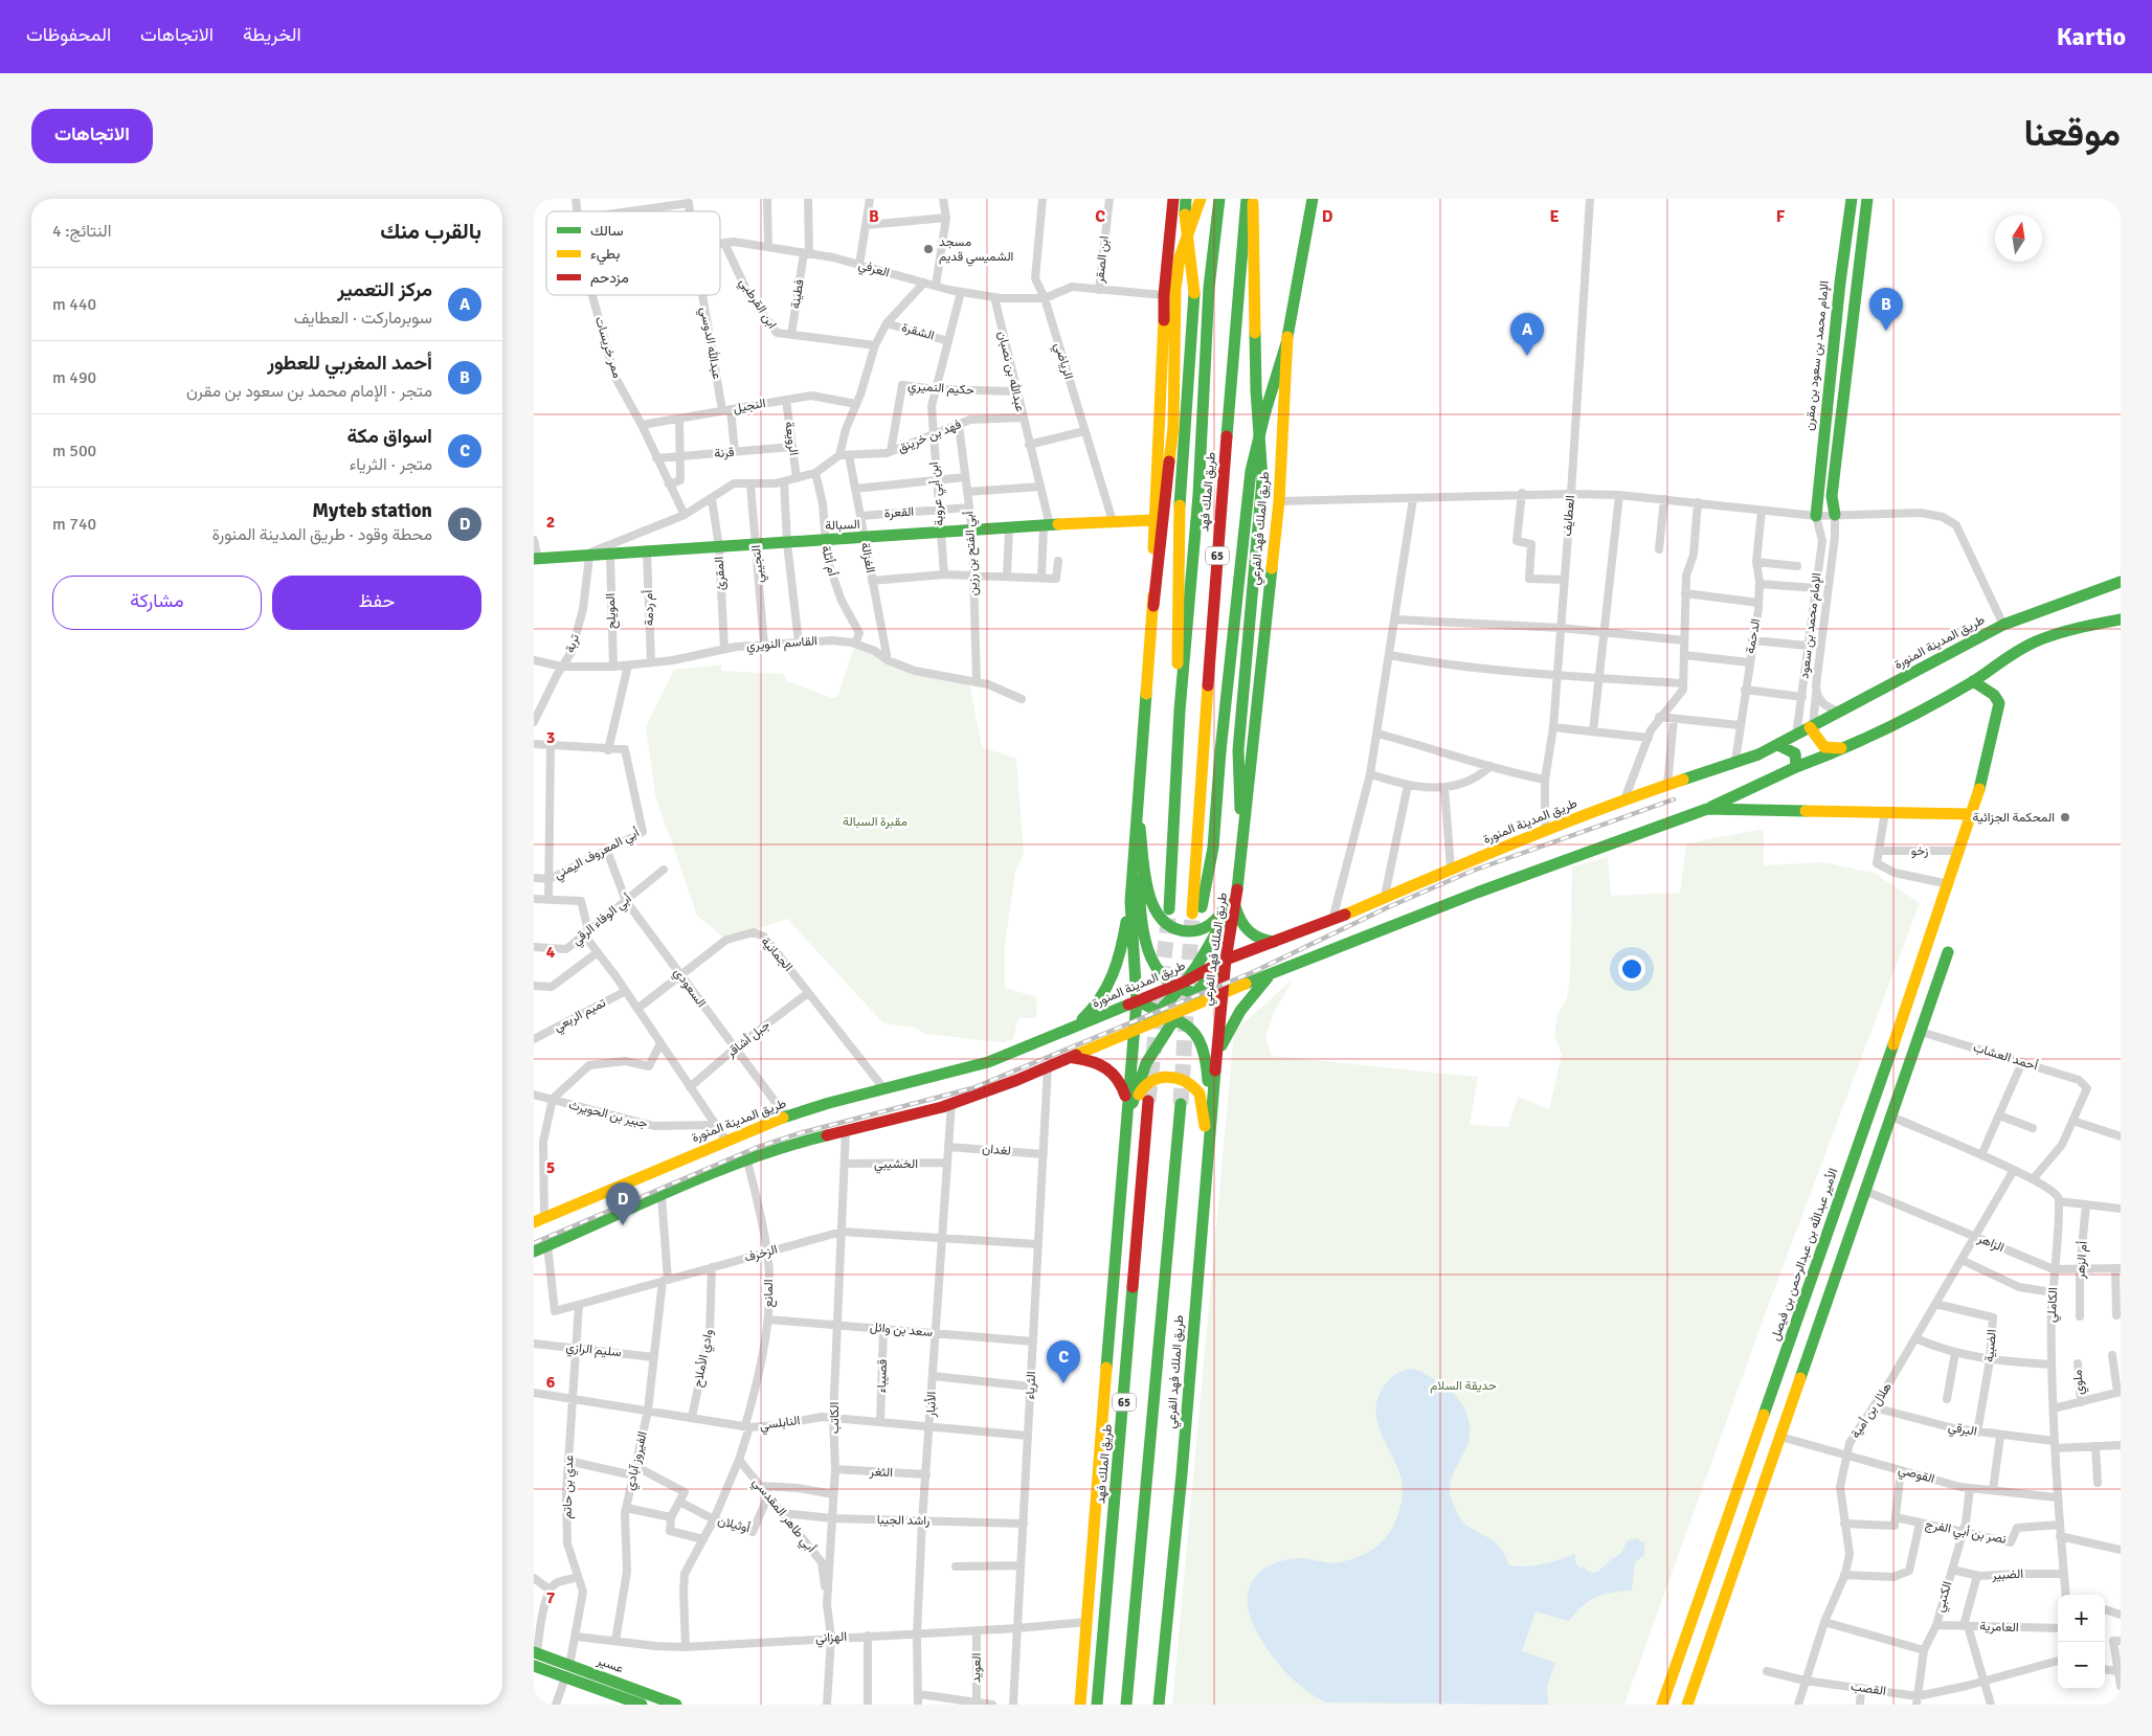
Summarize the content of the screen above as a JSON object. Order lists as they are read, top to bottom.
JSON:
{
  "streets": {
    "main road": [
      "الإمام محمد بن سعود بن مقرن",
      "طريق الملك فهد",
      "السبالة",
      "طريق الملك فهد الفرعي",
      "65",
      "طريق المدينة المنورة",
      "الأمير عبدالله بن عبدالرحمن بن فيصل",
      "عسير"
    ],
    "street": [
      "ابن الصقر",
      "العرفي",
      "فطينة",
      "ابن القرطبي",
      "الشقرة",
      "عبدالله الدوسي",
      "ممر خريسات",
      "الرياضي",
      "عبدالله بن نصبان",
      "حكيم النميري",
      "النجيل",
      "فهد بن خرينق",
      "الرويعة",
      "قرنة",
      "ابن أبي عروبة",
      "القعرة",
      "العطايف",
      "أبي الفتح بن رزين",
      "الغزالة",
      "أم أثلة",
      "التجيبي",
      "المقرئ",
      "أم ردمة",
      "المويلح",
      "الإمام محمد بن سعود",
      "الدحمة",
      "تربة",
      "القاسم النويري",
      "زخو",
      "أبي المعروف اليمني",
      "أبي الوفاء الرقي",
      "الجمانية",
      "السعودي",
      "تميم الربعي",
      "جبل أشاقر",
      "أحمد العشاب",
      "جبير بن الحويرث",
      "لغدان",
      "الخشيبي",
      "الزاهر",
      "الزخرف",
      "أم الزهر",
      "المانع",
      "الكاملي",
      "سعد بن وائل",
      "الضبية",
      "سليم الرازي",
      "وادي الأملاح",
      "قصيباء",
      "ملوي",
      "الثرياء",
      "الأنبار",
      "هلال بن أمية",
      "الكاتب",
      "النابلسي",
      "البرقي",
      "الفيروز آبادي",
      "الثغر",
      "القوصي",
      "عدي بن حاتم",
      "أبي طاهر المقدسي",
      "راشد الجيبا",
      "أوثيلان",
      "نصر بن أبي الفرج",
      "الضبير",
      "الكتبي",
      "العامرية",
      "الهزاني",
      "العويد",
      "القصب"
    ]
  },
  "crossings": [
    ["ابن الصقر", "العرفي"],
    ["العرفي", "فطينة"],
    ["العرفي", "ابن القرطبي"],
    ["العرفي", "الرياضي"],
    ["العرفي", "عبدالله بن نصبان"],
    ["العرفي", "ابن أبي عروبة"],
    ["العرفي", "الغزالة"],
    ["فطينة", "ابن القرطبي"],
    ["ابن القرطبي", "الغزالة"],
    ["الشقرة", "ابن أبي عروبة"],
    ["الشقرة", "الغزالة"],
    ["عبدالله الدوسي", "النجيل"],
    ["عبدالله الدوسي", "قرنة"],
    ["ممر خريسات", "النجيل"],
    ["ممر خريسات", "قرنة"],
    ["الإمام محمد بن سعود بن مقرن", "الإمام محمد بن سعود"],
    ["الرياضي", "السبالة"],
    ["عبدالله بن نصبان", "حكيم النميري"],
    ["عبدالله بن نصبان", "فهد بن خرينق"],
    ["عبدالله بن نصبان", "السبالة"],
    ["حكيم النميري", "فهد بن خرينق"],
    ["حكيم النميري", "ابن أبي عروبة"],
    ["النجيل", "الرويعة"],
    ["النجيل", "الغزالة"],
    ["فهد بن خرينق", "ابن أبي عروبة"],
    ["فهد بن خرينق", "أبي الفتح بن رزين"],
    ["فهد بن خرينق", "الغزالة"],
    ["الرويعة", "قرنة"],
    ["طريق الملك فهد", "طريق الملك فهد الفرعي"],
    ["ابن أبي عروبة", "القعرة"],
    ["ابن أبي عروبة", "السبالة"],
    ["القعرة", "أبي الفتح بن رزين"],
    ["القعرة", "الغزالة"],
    ["العطايف", "طريق المدينة المنورة"],
    ["السبالة", "أبي الفتح بن رزين"],
    ["السبالة", "الغزالة"],
    ["السبالة", "أم أثلة"],
    ["السبالة", "التجيبي"],
    ["السبالة", "المقرئ"],
    ["السبالة", "أم ردمة"],
    ["السبالة", "المويلح"],
    ["السبالة", "تربة"],
    ["طريق الملك فهد الفرعي", "طريق المدينة المنورة"],
    ["أبي الفتح بن رزين", "القاسم النويري"],
    ["الغزالة", "القاسم النويري"],
    ["أم أثلة", "القاسم النويري"],
    ["التجيبي", "القاسم النويري"],
    ["المقرئ", "القاسم النويري"],
    ["أم ردمة", "القاسم النويري"],
    ["المويلح", "القاسم النويري"],
    ["الإمام محمد بن سعود", "طريق المدينة المنورة"],
    ["الدحمة", "طريق المدينة المنورة"],
    ["طريق المدينة المنورة", "الجمانية"],
    ["طريق المدينة المنورة", "السعودي"],
    ["تربة", "القاسم النويري"],
    ["زخو", "الأمير عبدالله بن عبدالرحمن بن فيصل"],
    ["أبي المعروف اليمني", "السعودي"],
    ["أبي الوفاء الرقي", "السعودي"],
    ["الجمانية", "السعودي"],
    ["الجمانية", "جبل أشاقر"],
    ["السعودي", "جبل أشاقر"],
    ["لغدان", "الثرياء"],
    ["لغدان", "الأنبار"],
    ["الخشيبي", "الأنبار"],
    ["الخشيبي", "الكاتب"],
    ["الزاهر", "أم الزهر"],
    ["الزاهر", "الكاملي"],
    ["الزاهر", "هلال بن أمية"],
    ["الزخرف", "المانع"],
    ["الزخرف", "وادي الأملاح"],
    ["الزخرف", "الثرياء"],
    ["الزخرف", "الأنبار"],
    ["الزخرف", "الكاتب"],
    ["الزخرف", "الفيروز آبادي"],
    ["الزخرف", "عدي بن حاتم"],
    ["المانع", "سعد بن وائل"],
    ["المانع", "النابلسي"],
    ["المانع", "أبي طاهر المقدسي"],
    ["المانع", "أوثيلان"],
    ["المانع", "الهزاني"],
    ["الكاملي", "البرقي"],
    ["الكاملي", "القوصي"],
    ["الكاملي", "نصر بن أبي الفرج"],
    ["الكاملي", "الضبير"],
    ["سعد بن وائل", "قصيباء"],
    ["سعد بن وائل", "الثرياء"],
    ["سعد بن وائل", "الأنبار"],
    ["سعد بن وائل", "الكاتب"],
    ["الضبية", "هلال بن أمية"],
    ["الضبية", "البرقي"],
    ["سليم الرازي", "الفيروز آبادي"],
    ["سليم الرازي", "عدي بن حاتم"],
    ["وادي الأملاح", "النابلسي"],
    ["قصيباء", "النابلسي"],
    ["الثرياء", "النابلسي"],
    ["الثرياء", "راشد الجيبا"],
    ["الثرياء", "الهزاني"],
    ["الأنبار", "النابلسي"],
    ["الأنبار", "الثغر"],
    ["الأنبار", "راشد الجيبا"],
    ["الأنبار", "الهزاني"],
    ["هلال بن أمية", "البرقي"],
    ["هلال بن أمية", "القوصي"],
    ["هلال بن أمية", "القصب"],
    ["الكاتب", "النابلسي"],
    ["الكاتب", "الثغر"],
    ["الكاتب", "أبي طاهر المقدسي"],
    ["الكاتب", "راشد الجيبا"],
    ["الكاتب", "الهزاني"],
    ["النابلسي", "الفيروز آبادي"],
    ["النابلسي", "عدي بن حاتم"],
    ["الفيروز آبادي", "الهزاني"],
    ["القوصي", "الكتبي"],
    ["عدي بن حاتم", "الهزاني"],
    ["عدي بن حاتم", "عسير"],
    ["أبي طاهر المقدسي", "راشد الجيبا"],
    ["أبي طاهر المقدسي", "أوثيلان"],
    ["نصر بن أبي الفرج", "الكتبي"],
    ["الضبير", "الكتبي"],
    ["الكتبي", "العامرية"],
    ["الكتبي", "القصب"],
    ["الهزاني", "العويد"]
  ],
  "parks": ["مقبرة السبالة", "حديقة السلام"],
  "places": ["مسجد الشميسي قديم", "المحكمة الجزائية"],
  "legend": ["سالك", "بطيء", "مزدحم"],
  "north": "top",
  "page": {
    "header": "Kartio",
    "nav": ["الخريطة", "الاتجاهات", "المحفوظات"],
    "title": "موقعنا",
    "buttons": [
      "الاتجاهات",
      ["حفظ", "مشاركة"]
    ],
    "heading": ["بالقرب منك", "النتائج: 4"],
    "list": [
      {
        "mark": "A",
        "name": "مركز التعمير",
        "note": "سوبرماركت · العطايف",
        "value": "440 m"
      },
      {
        "mark": "B",
        "name": "أحمد المغربي للعطور",
        "note": "متجر · الإمام محمد بن سعود بن مقرن",
        "value": "490 m"
      },
      {
        "mark": "C",
        "name": "اسواق مكة",
        "note": "متجر · الثرياء",
        "value": "500 m"
      },
      {
        "mark": "D",
        "name": "Myteb station",
        "note": "محطة وقود · طريق المدينة المنورة",
        "value": "740 m"
      }
    ],
    "pins": [
      "B",
      "A",
      "D",
      "C"
    ],
    "map_buttons": ["+", "−"]
  },
  "grid": {
    "columns": [
      "B",
      "C",
      "D",
      "E",
      "F"
    ],
    "rows": [
      "2",
      "3",
      "4",
      "5",
      "6",
      "7"
    ]
  }
}
